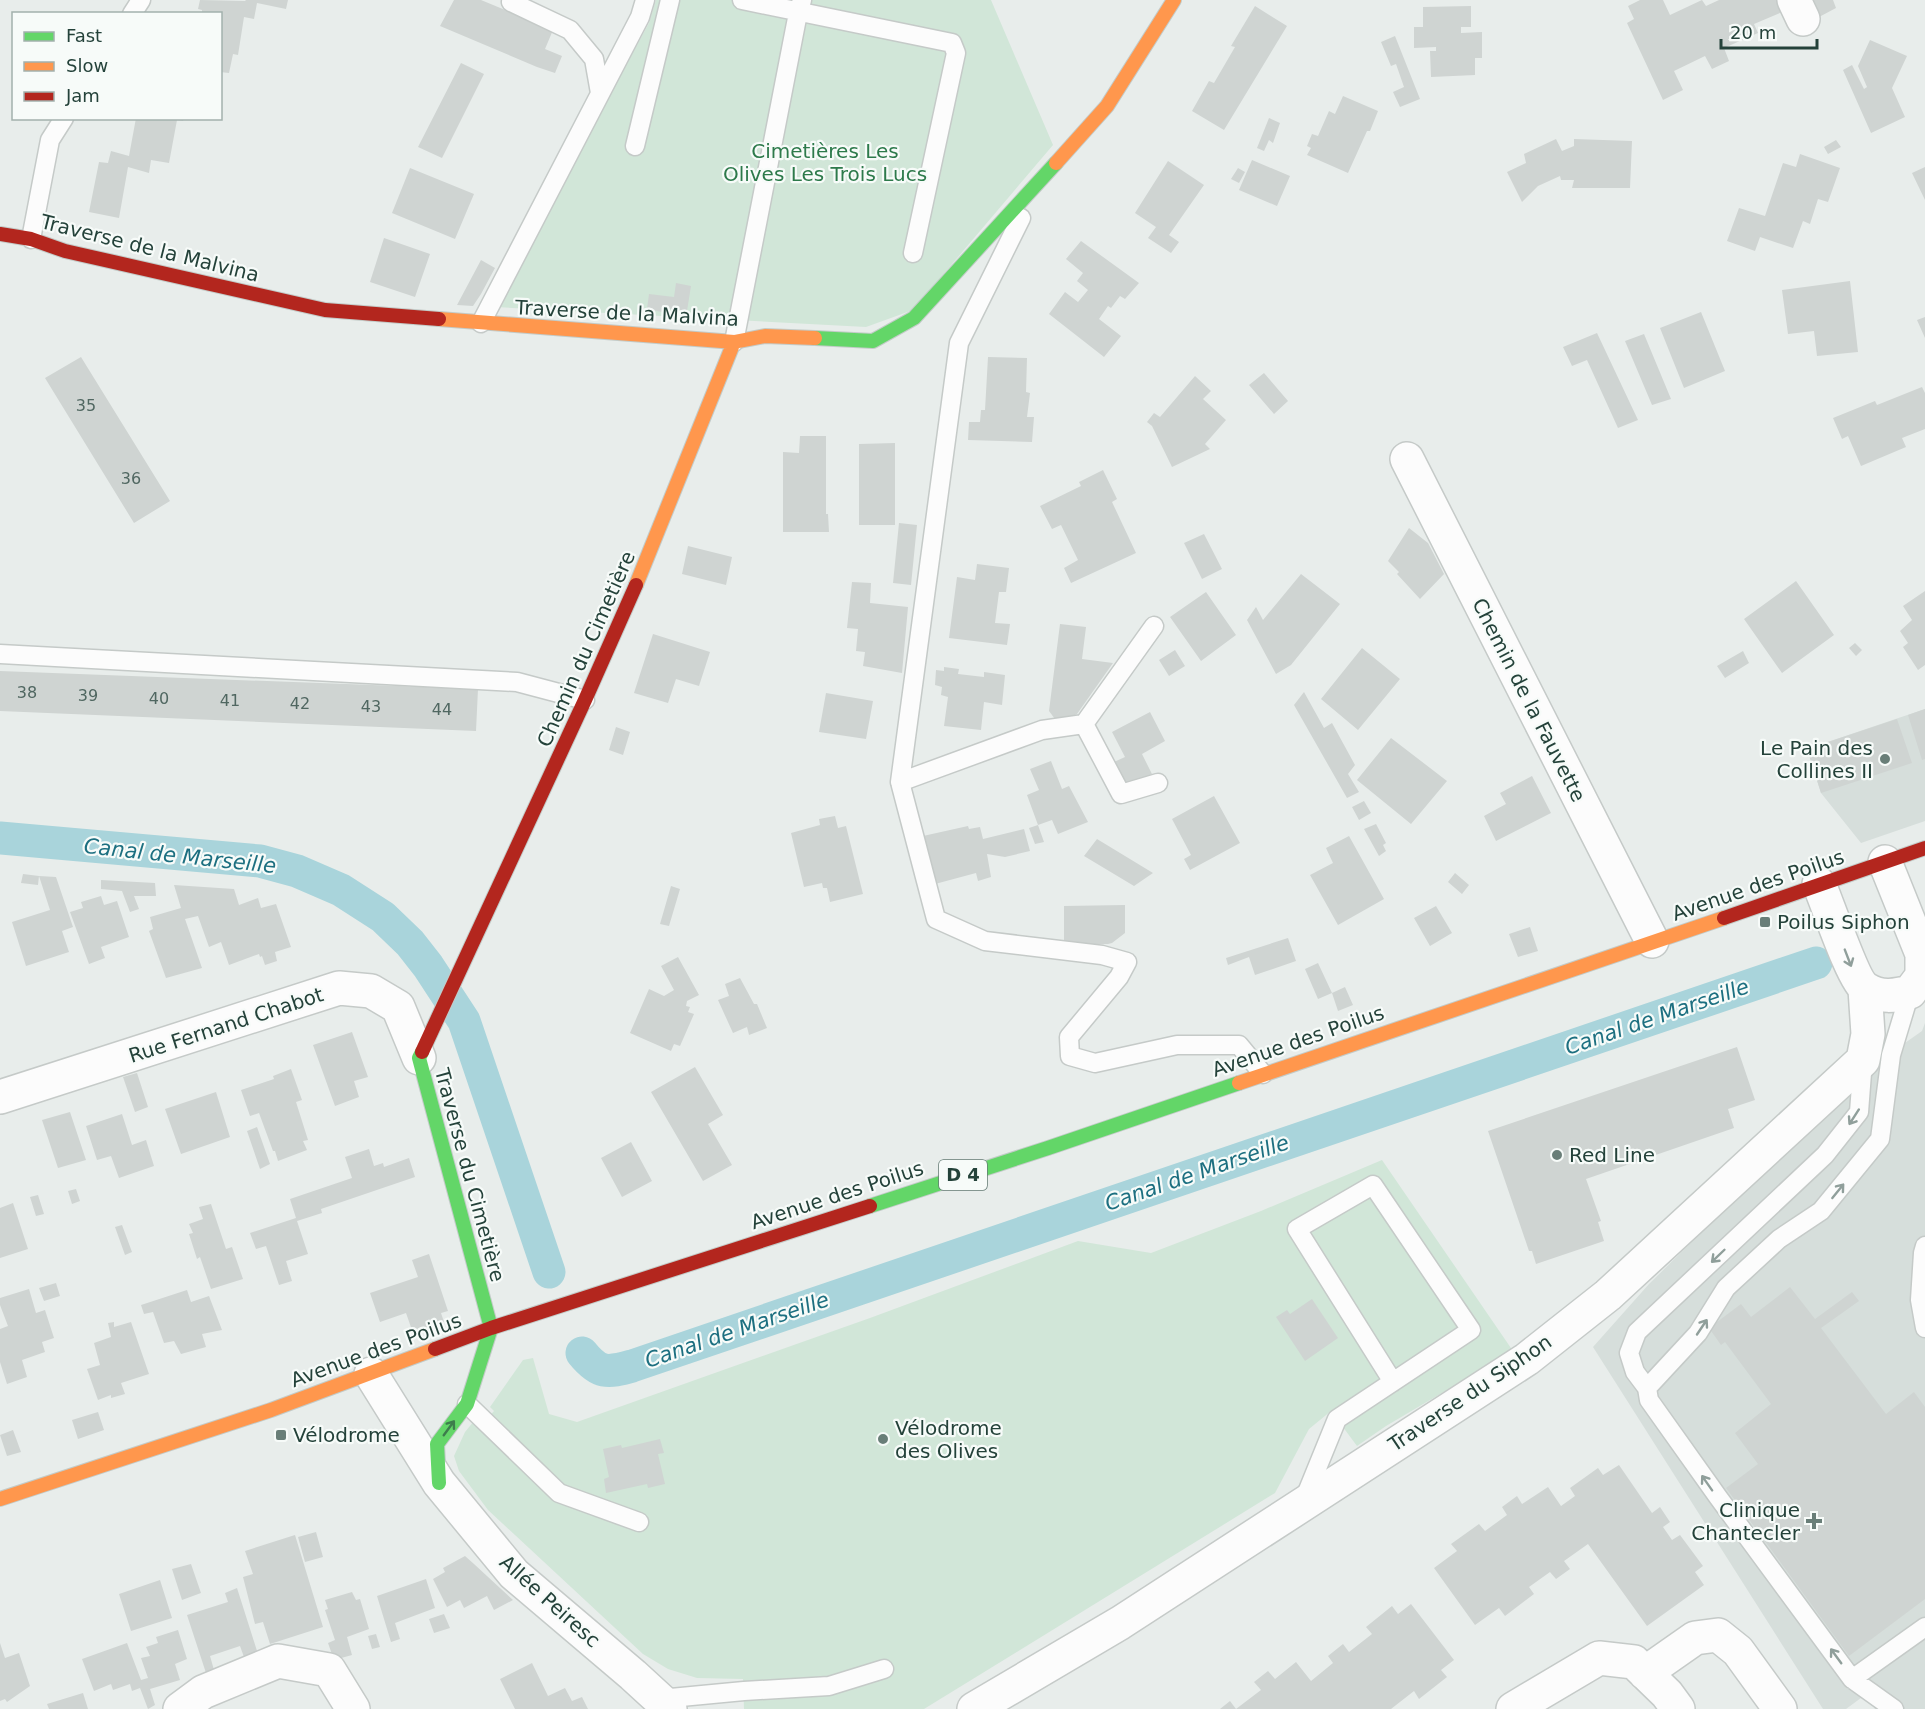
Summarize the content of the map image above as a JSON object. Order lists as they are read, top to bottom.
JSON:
{
  "streets": {
    "street": [
      "Traverse de la Malvina",
      "Chemin du Cimetière",
      "Chemin de la Fauvette",
      "Avenue des Poilus",
      "Rue Fernand Chabot",
      "Traverse du Cimetière",
      "D 4",
      "Traverse du Siphon",
      "Allée Peiresc"
    ]
  },
  "crossings": [
    ["Traverse de la Malvina", "Chemin du Cimetière"],
    ["Chemin du Cimetière", "Traverse du Cimetière"],
    ["Chemin de la Fauvette", "Avenue des Poilus"],
    ["Avenue des Poilus", "Traverse du Cimetière"],
    ["Avenue des Poilus", "Allée Peiresc"],
    ["Rue Fernand Chabot", "Traverse du Cimetière"]
  ],
  "water": ["Canal de Marseille"],
  "parks": ["Cimetières Les Olives Les Trois Lucs"],
  "places": {
    "other": ["Le Pain des Collines II", "Red Line", "Vélodrome des Olives"],
    "transit": ["Poilus Siphon", "Vélodrome"],
    "health": ["Clinique Chantecler"]
  },
  "house_numbers": [
    "35",
    "36",
    "38",
    "39",
    "40",
    "41",
    "42",
    "43",
    "44"
  ],
  "legend": ["Fast", "Slow", "Jam"],
  "scale_bar": "20 m"
}
